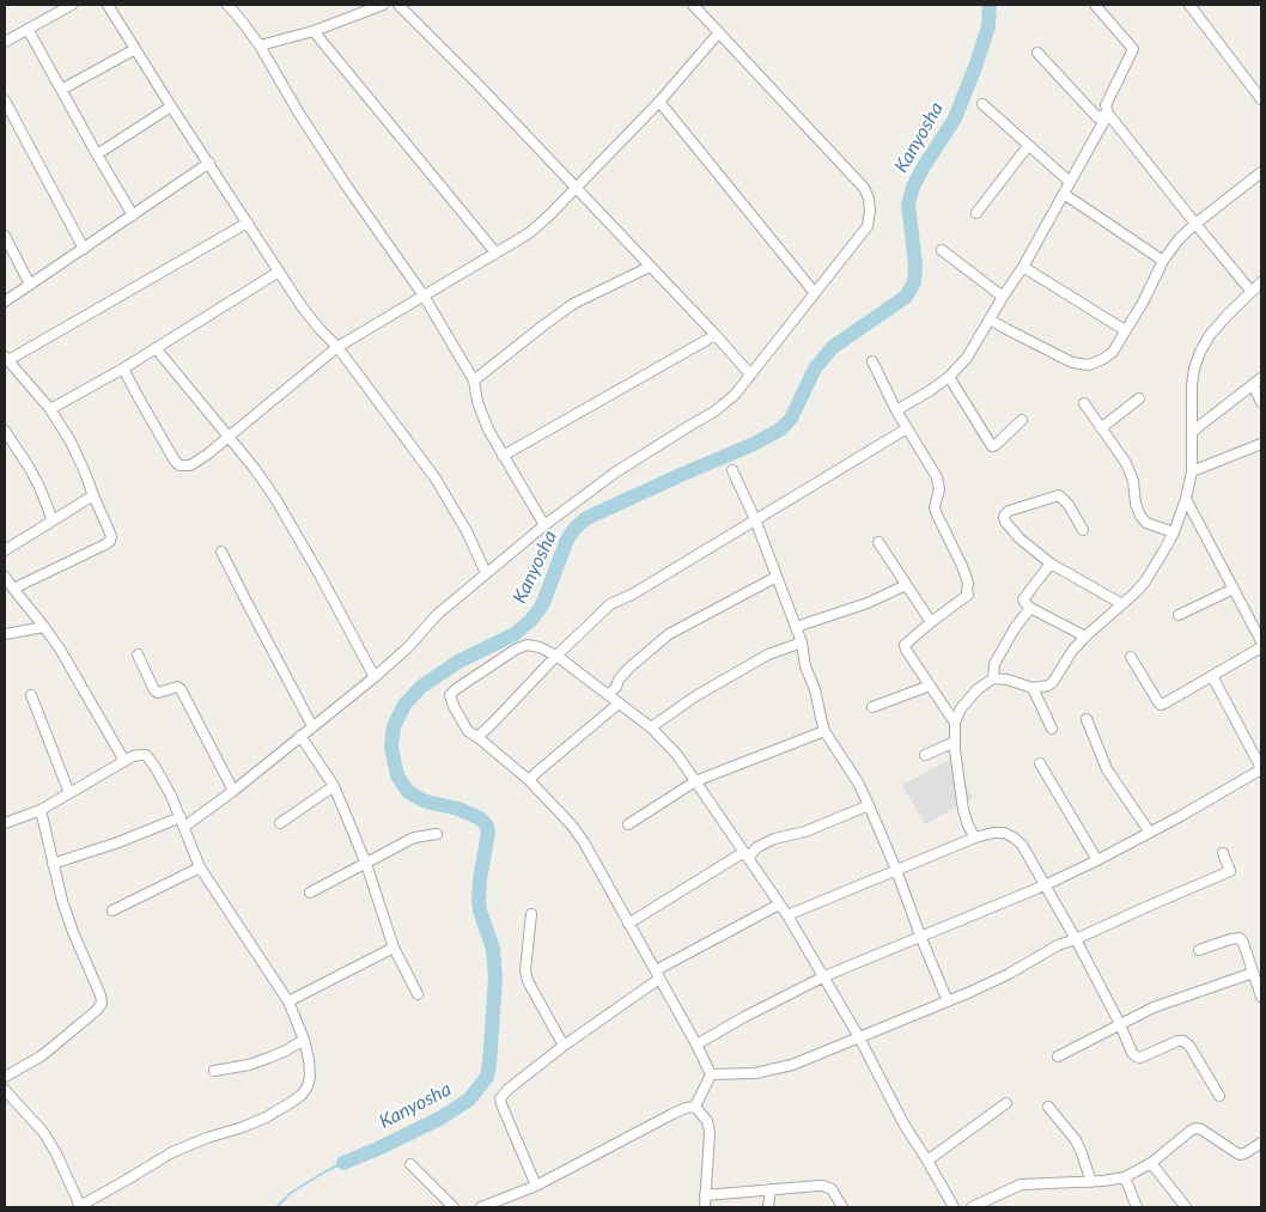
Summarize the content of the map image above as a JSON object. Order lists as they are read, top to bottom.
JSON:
{
  "water": ["Kanyosha"]
}
